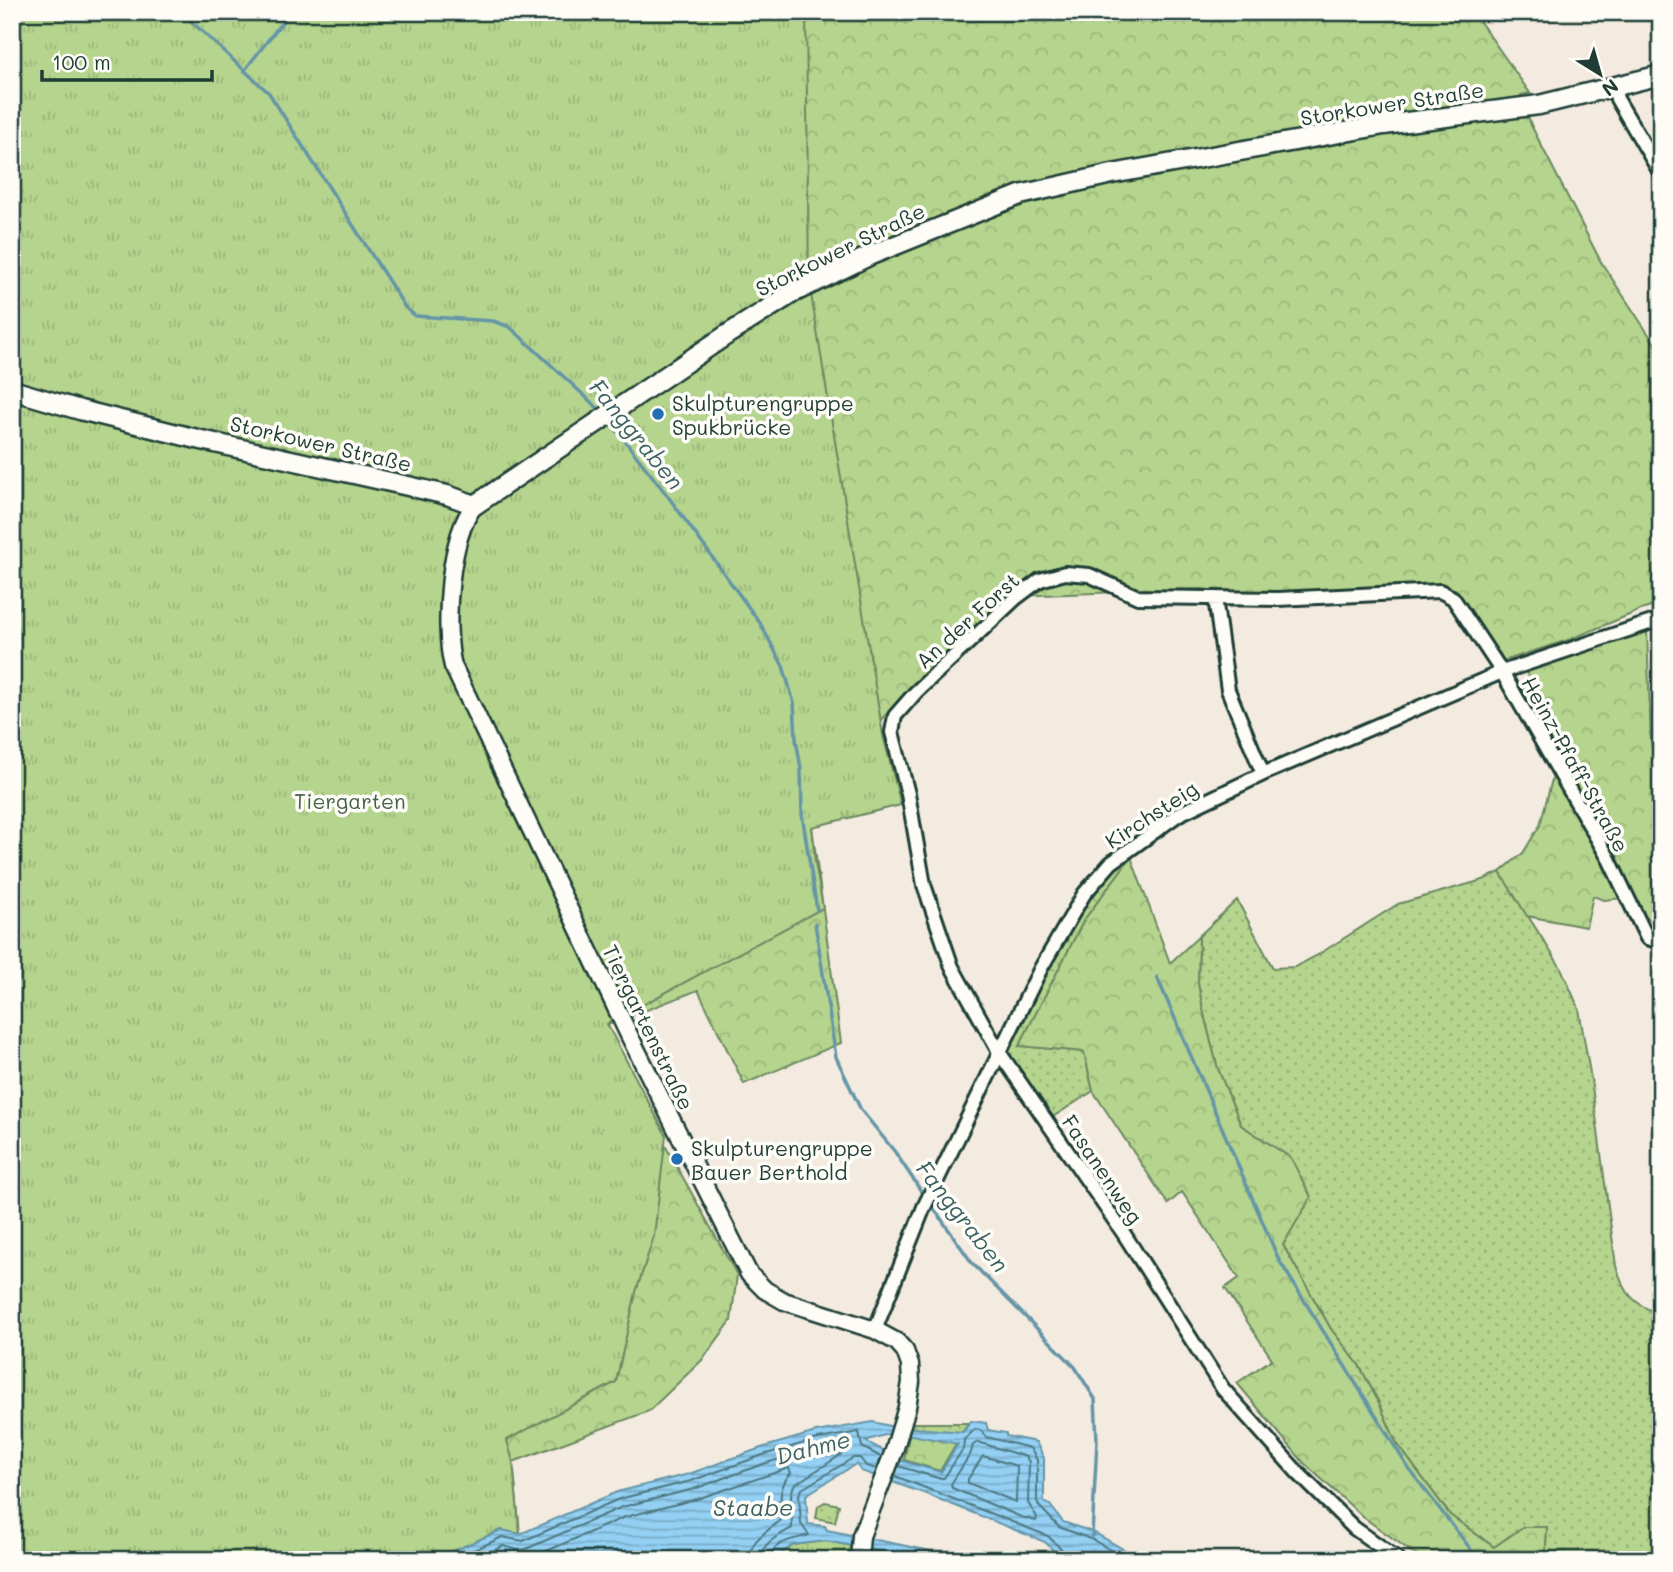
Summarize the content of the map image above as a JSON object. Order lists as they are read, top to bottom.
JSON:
{
  "streets": {
    "main road": ["Storkower Straße"],
    "street": [
      "An der Forst",
      "Heinz-Pfaff-Straße",
      "Kirchsteig",
      "Tiergartenstraße",
      "Fasanenweg"
    ]
  },
  "crossings": [
    ["Storkower Straße", "Tiergartenstraße"],
    ["An der Forst", "Heinz-Pfaff-Straße"],
    ["An der Forst", "Kirchsteig"],
    ["An der Forst", "Fasanenweg"],
    ["Heinz-Pfaff-Straße", "Kirchsteig"],
    ["Kirchsteig", "Tiergartenstraße"],
    ["Kirchsteig", "Fasanenweg"]
  ],
  "water": ["Fanggraben", "Dahme", "Staabe"],
  "parks": ["Tiergarten"],
  "places": ["Skulpturengruppe Spukbrücke", "Skulpturengruppe Bauer Berthold"],
  "scale_bar": "100 m",
  "north": "bottom right"
}
